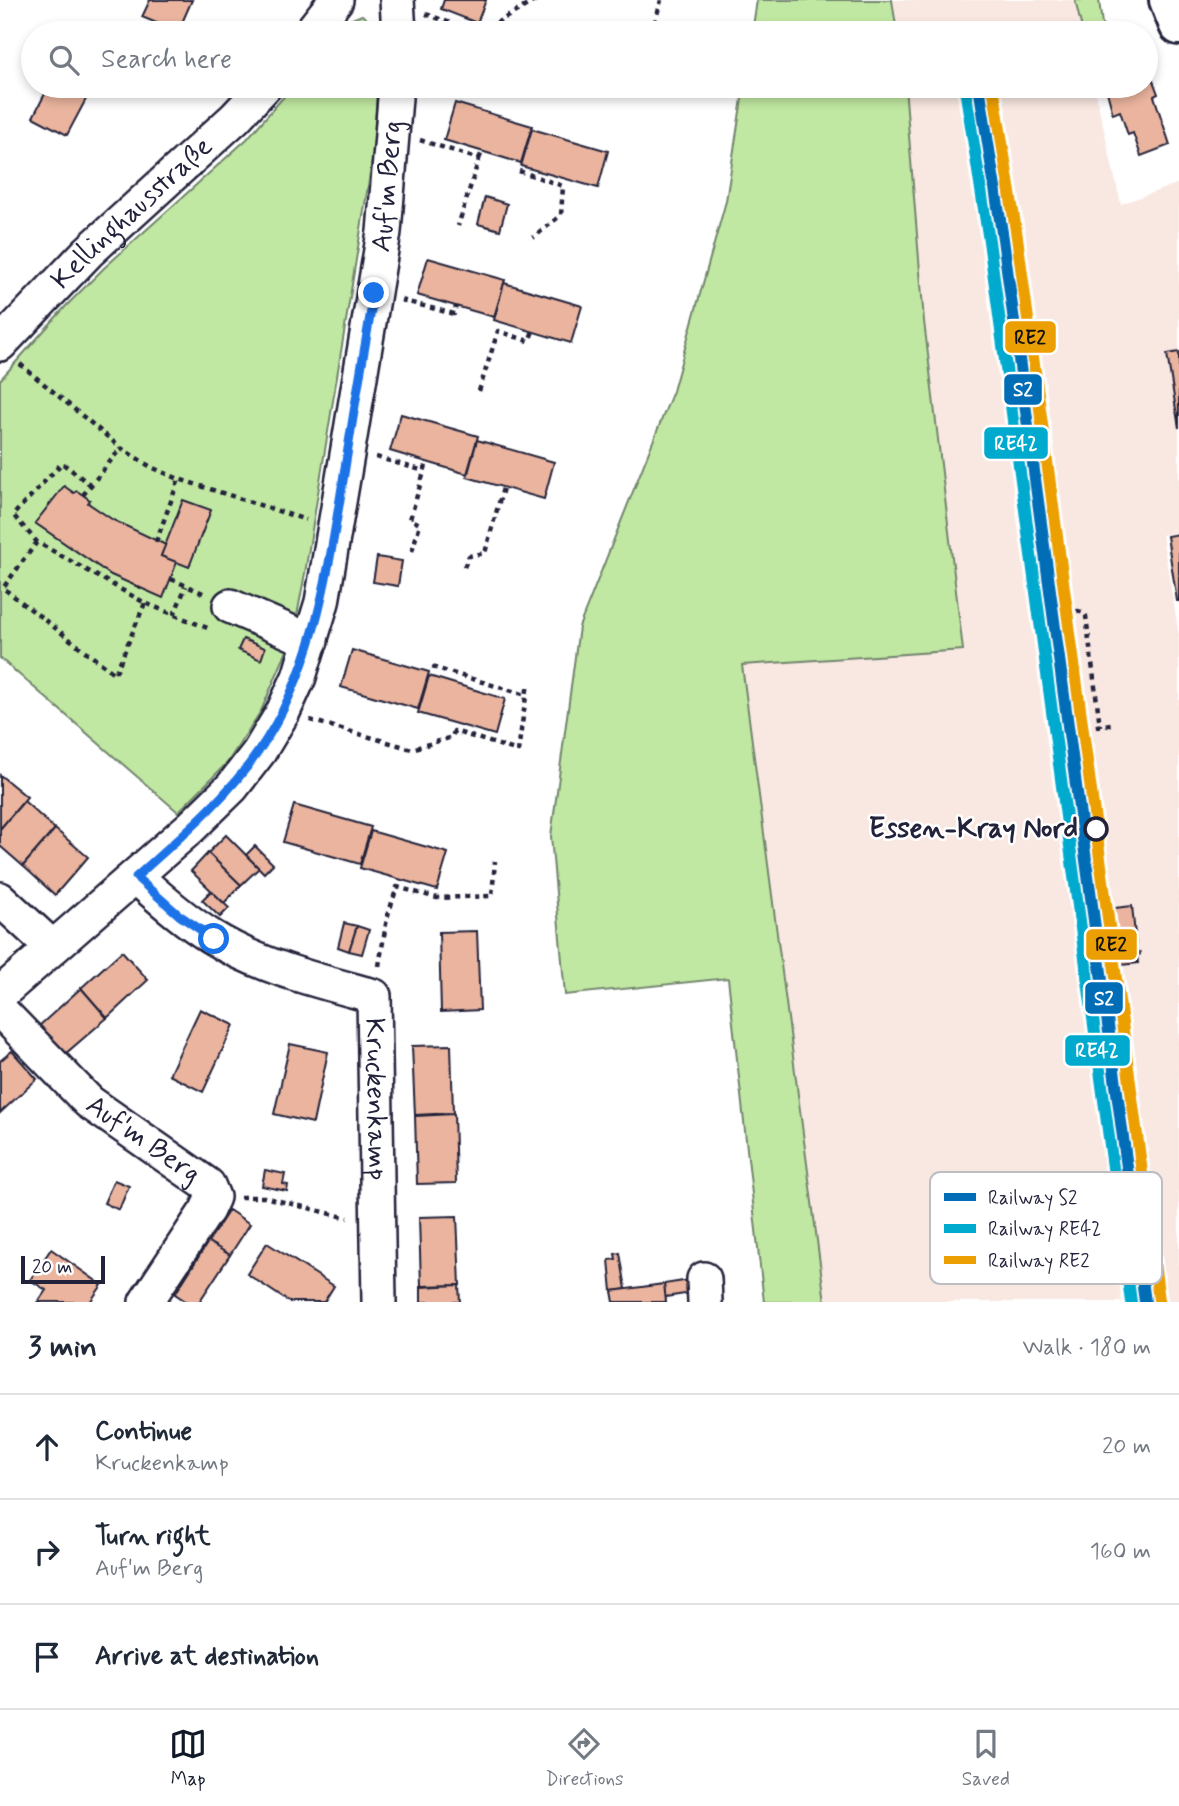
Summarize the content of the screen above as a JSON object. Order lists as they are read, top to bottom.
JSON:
{
  "streets": {
    "street": ["Auf'm Berg", "Kellinghausstraße", "Kruckenkamp"]
  },
  "crossings": [
    ["Auf'm Berg", "Kruckenkamp"]
  ],
  "places": ["Essen-Kray Nord"],
  "lines": ["rail line S2", "rail line RE42", "rail line RE2"],
  "legend": ["Railway S2", "Railway RE42", "Railway RE2"],
  "scale_bar": "20 m",
  "page": {
    "search": "Search here",
    "scale": "20 m",
    "heading": ["3 min", "Walk · 180 m"],
    "list": [
      ["Continue", "Kruckenkamp", "20 m"],
      ["Turn right", "Auf'm Berg", "160 m"],
      "Arrive at destination"
    ],
    "nav": ["Map", "Directions", "Saved"]
  }
}
